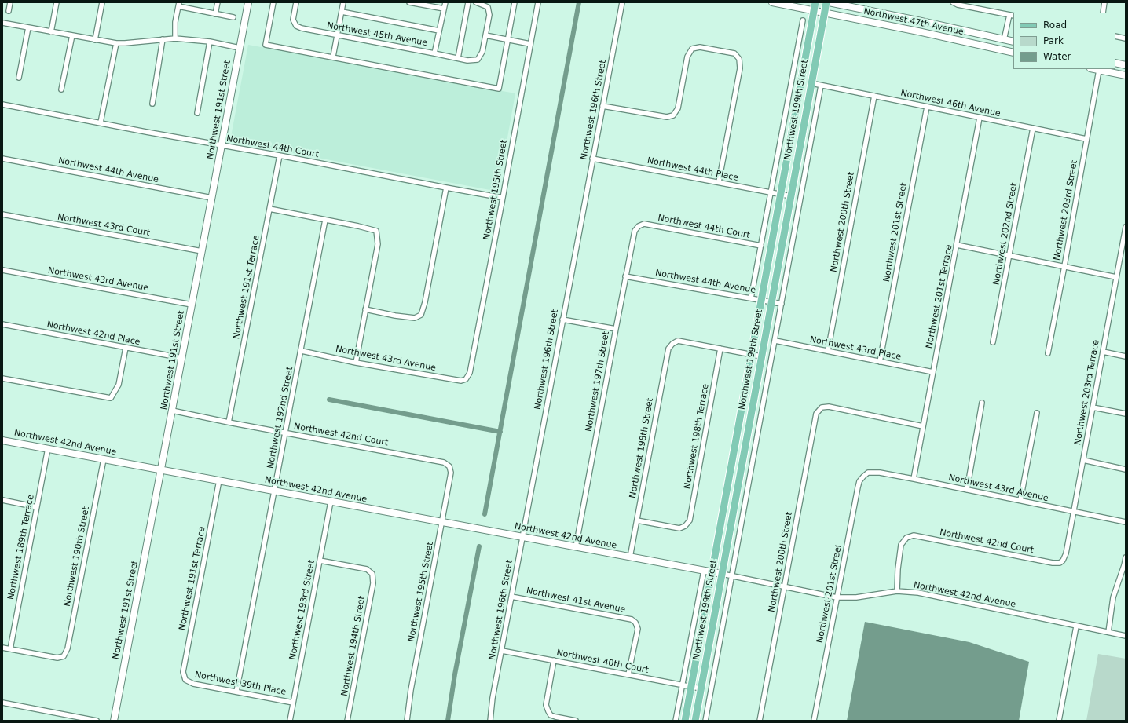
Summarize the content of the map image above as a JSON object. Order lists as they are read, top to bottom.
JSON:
{
  "streets": {
    "main road": ["Northwest 199th Street"],
    "street": [
      "Northwest 47th Avenue",
      "Northwest 45th Avenue",
      "Northwest 46th Avenue",
      "Northwest 191st Street",
      "Northwest 196th Street",
      "Northwest 44th Court",
      "Northwest 44th Place",
      "Northwest 44th Avenue",
      "Northwest 195th Street",
      "Northwest 203rd Street",
      "Northwest 200th Street",
      "Northwest 43rd Court",
      "Northwest 201st Street",
      "Northwest 202nd Street",
      "Northwest 43rd Avenue",
      "Northwest 191st Terrace",
      "Northwest 201st Terrace",
      "Northwest 42nd Place",
      "Northwest 43rd Place",
      "Northwest 197th Street",
      "Northwest 203rd Terrace",
      "Northwest 192nd Street",
      "Northwest 42nd Court",
      "Northwest 198th Terrace",
      "Northwest 42nd Avenue",
      "Northwest 198th Street",
      "Northwest 189th Terrace",
      "Northwest 190th Street",
      "Northwest 41st Avenue",
      "Northwest 193rd Street",
      "Northwest 194th Street",
      "Northwest 40th Court",
      "Northwest 39th Place"
    ]
  },
  "crossings": [
    ["Northwest 47th Avenue", "Northwest 199th Street"],
    ["Northwest 46th Avenue", "Northwest 199th Street"],
    ["Northwest 46th Avenue", "Northwest 203rd Street"],
    ["Northwest 46th Avenue", "Northwest 200th Street"],
    ["Northwest 46th Avenue", "Northwest 201st Street"],
    ["Northwest 46th Avenue", "Northwest 202nd Street"],
    ["Northwest 46th Avenue", "Northwest 201st Terrace"],
    ["Northwest 191st Street", "Northwest 44th Court"],
    ["Northwest 191st Street", "Northwest 44th Avenue"],
    ["Northwest 191st Street", "Northwest 43rd Court"],
    ["Northwest 191st Street", "Northwest 43rd Avenue"],
    ["Northwest 191st Street", "Northwest 42nd Place"],
    ["Northwest 191st Street", "Northwest 42nd Court"],
    ["Northwest 191st Street", "Northwest 42nd Avenue"],
    ["Northwest 196th Street", "Northwest 44th Place"],
    ["Northwest 196th Street", "Northwest 42nd Avenue"],
    ["Northwest 196th Street", "Northwest 41st Avenue"],
    ["Northwest 196th Street", "Northwest 40th Court"],
    ["Northwest 199th Street", "Northwest 44th Place"],
    ["Northwest 199th Street", "Northwest 44th Avenue"],
    ["Northwest 199th Street", "Northwest 42nd Avenue"],
    ["Northwest 199th Street", "Northwest 40th Court"],
    ["Northwest 44th Court", "Northwest 195th Street"],
    ["Northwest 44th Court", "Northwest 191st Terrace"],
    ["Northwest 44th Court", "Northwest 197th Street"],
    ["Northwest 44th Avenue", "Northwest 197th Street"],
    ["Northwest 195th Street", "Northwest 43rd Avenue"],
    ["Northwest 195th Street", "Northwest 42nd Court"],
    ["Northwest 195th Street", "Northwest 42nd Avenue"],
    ["Northwest 200th Street", "Northwest 201st Terrace"],
    ["Northwest 200th Street", "Northwest 43rd Place"],
    ["Northwest 200th Street", "Northwest 42nd Avenue"],
    ["Northwest 201st Street", "Northwest 43rd Avenue"],
    ["Northwest 201st Street", "Northwest 43rd Place"],
    ["Northwest 201st Street", "Northwest 42nd Avenue"],
    ["Northwest 43rd Avenue", "Northwest 201st Terrace"],
    ["Northwest 43rd Avenue", "Northwest 203rd Terrace"],
    ["Northwest 43rd Avenue", "Northwest 192nd Street"],
    ["Northwest 191st Terrace", "Northwest 42nd Court"],
    ["Northwest 191st Terrace", "Northwest 42nd Avenue"],
    ["Northwest 191st Terrace", "Northwest 39th Place"],
    ["Northwest 201st Terrace", "Northwest 43rd Place"],
    ["Northwest 197th Street", "Northwest 42nd Avenue"],
    ["Northwest 203rd Terrace", "Northwest 42nd Court"],
    ["Northwest 192nd Street", "Northwest 42nd Court"],
    ["Northwest 192nd Street", "Northwest 42nd Avenue"],
    ["Northwest 192nd Street", "Northwest 39th Place"],
    ["Northwest 42nd Court", "Northwest 42nd Avenue"],
    ["Northwest 198th Terrace", "Northwest 198th Street"],
    ["Northwest 42nd Avenue", "Northwest 198th Street"],
    ["Northwest 42nd Avenue", "Northwest 189th Terrace"],
    ["Northwest 42nd Avenue", "Northwest 190th Street"],
    ["Northwest 42nd Avenue", "Northwest 193rd Street"],
    ["Northwest 189th Terrace", "Northwest 190th Street"],
    ["Northwest 41st Avenue", "Northwest 40th Court"],
    ["Northwest 193rd Street", "Northwest 194th Street"],
    ["Northwest 193rd Street", "Northwest 39th Place"]
  ],
  "legend": ["Road", "Park", "Water"]
}
